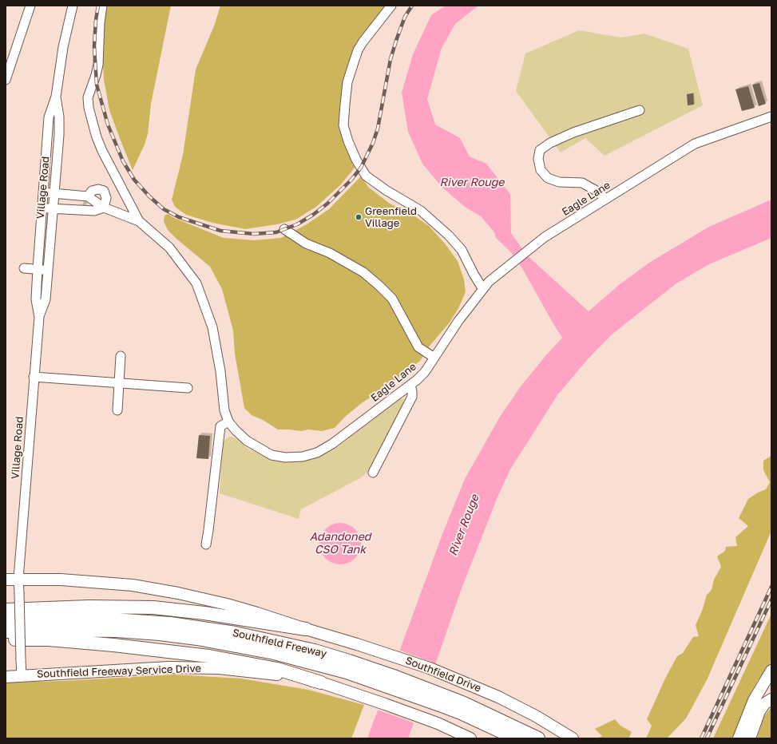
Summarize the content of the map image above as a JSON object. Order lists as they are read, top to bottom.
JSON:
{
  "streets": {
    "highway": ["Southfield Freeway"],
    "main road": ["Southfield Freeway Service Drive", "Southfield Drive"],
    "street": ["Village Road", "Eagle Lane"]
  },
  "crossings": [
    ["Village Road", "Eagle Lane"],
    ["Village Road", "Southfield Freeway Service Drive"],
    ["Village Road", "Southfield Drive"]
  ],
  "water": ["River Rouge", "Adandoned CSO Tank"],
  "places": ["Greenfield Village"]
}
